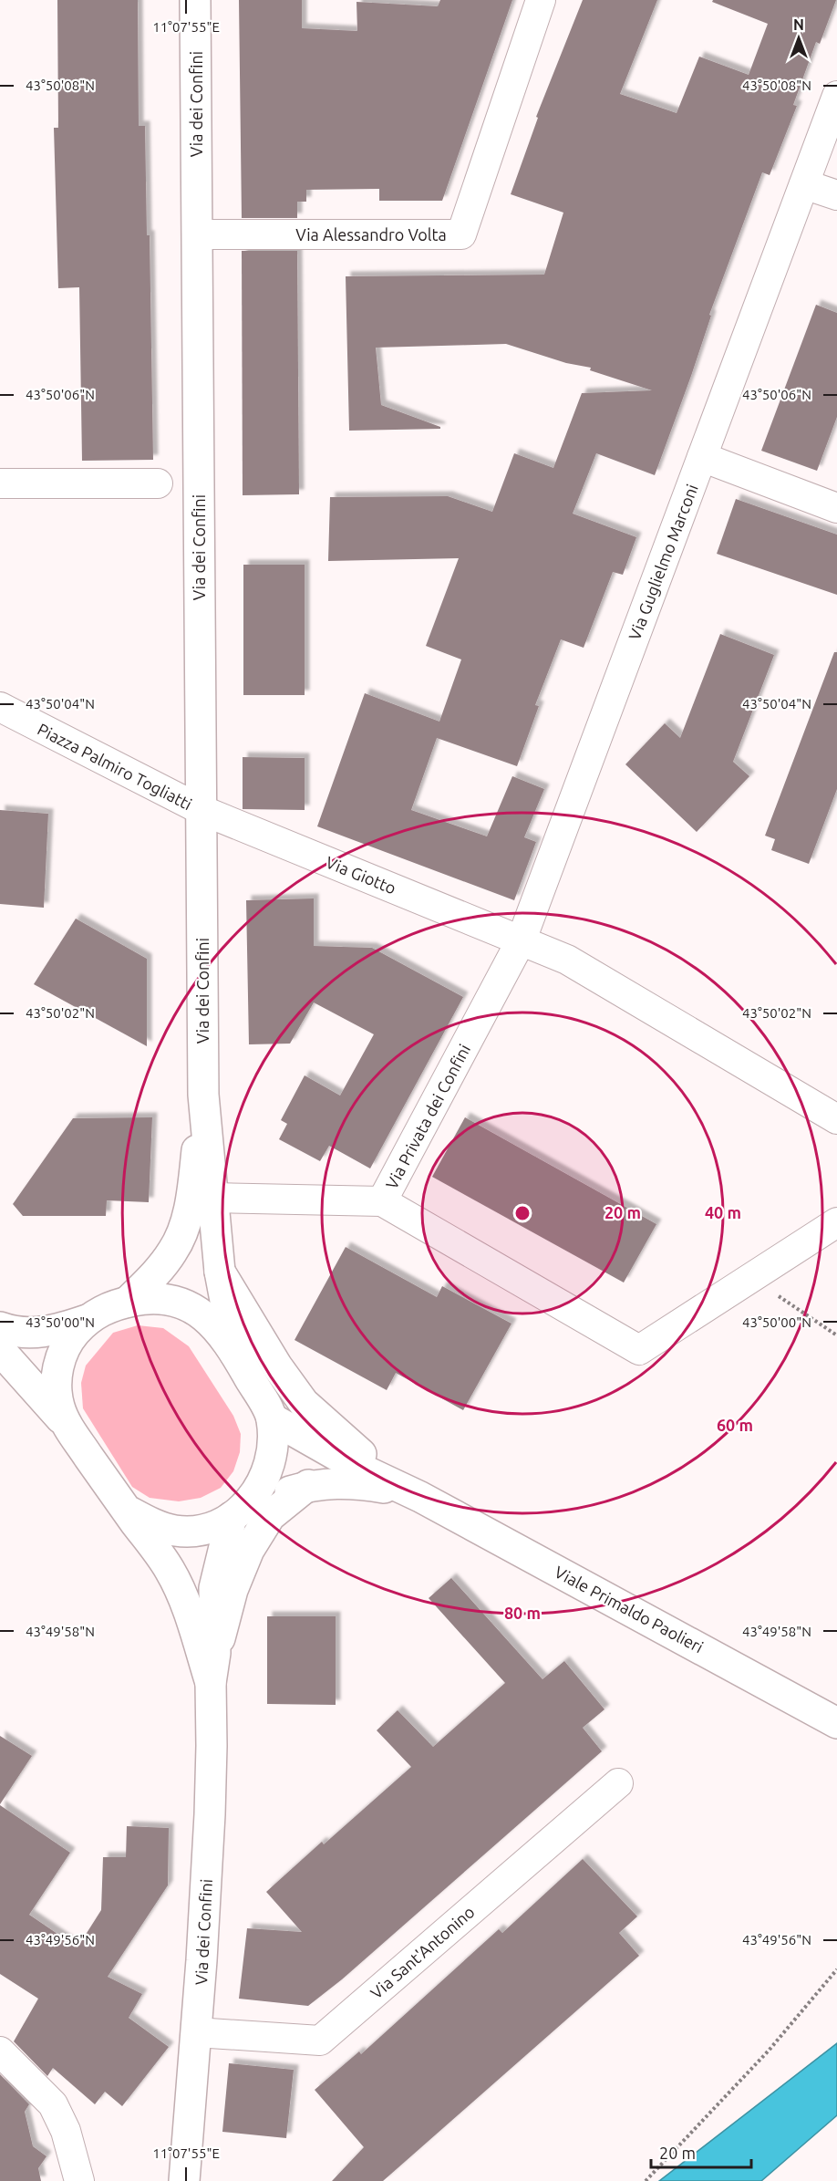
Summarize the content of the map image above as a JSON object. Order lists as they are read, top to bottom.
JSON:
{
  "streets": {
    "main road": ["Via dei Confini", "Viale Primaldo Paolieri"],
    "street": [
      "Via Alessandro Volta",
      "Via Guglielmo Marconi",
      "Piazza Palmiro Togliatti",
      "Via Giotto",
      "Via Privata dei Confini",
      "Via Sant'Antonino"
    ]
  },
  "crossings": [
    ["Via dei Confini", "Via Alessandro Volta"],
    ["Via dei Confini", "Piazza Palmiro Togliatti"],
    ["Via dei Confini", "Via Giotto"],
    ["Via dei Confini", "Via Privata dei Confini"],
    ["Via dei Confini", "Viale Primaldo Paolieri"],
    ["Via dei Confini", "Via Sant'Antonino"],
    ["Via Guglielmo Marconi", "Via Giotto"],
    ["Via Guglielmo Marconi", "Via Privata dei Confini"],
    ["Piazza Palmiro Togliatti", "Via Giotto"],
    ["Via Giotto", "Via Privata dei Confini"]
  ],
  "scale_bar": "20 m",
  "north": "top",
  "coordinates": [
    "11°07'55\"E",
    "43°50'08\"N",
    "43°50'06\"N",
    "43°50'04\"N",
    "43°50'02\"N",
    "43°50'00\"N",
    "43°49'58\"N",
    "43°49'56\"N"
  ],
  "rings": [
    "20 m",
    "40 m",
    "60 m",
    "80 m"
  ]
}
